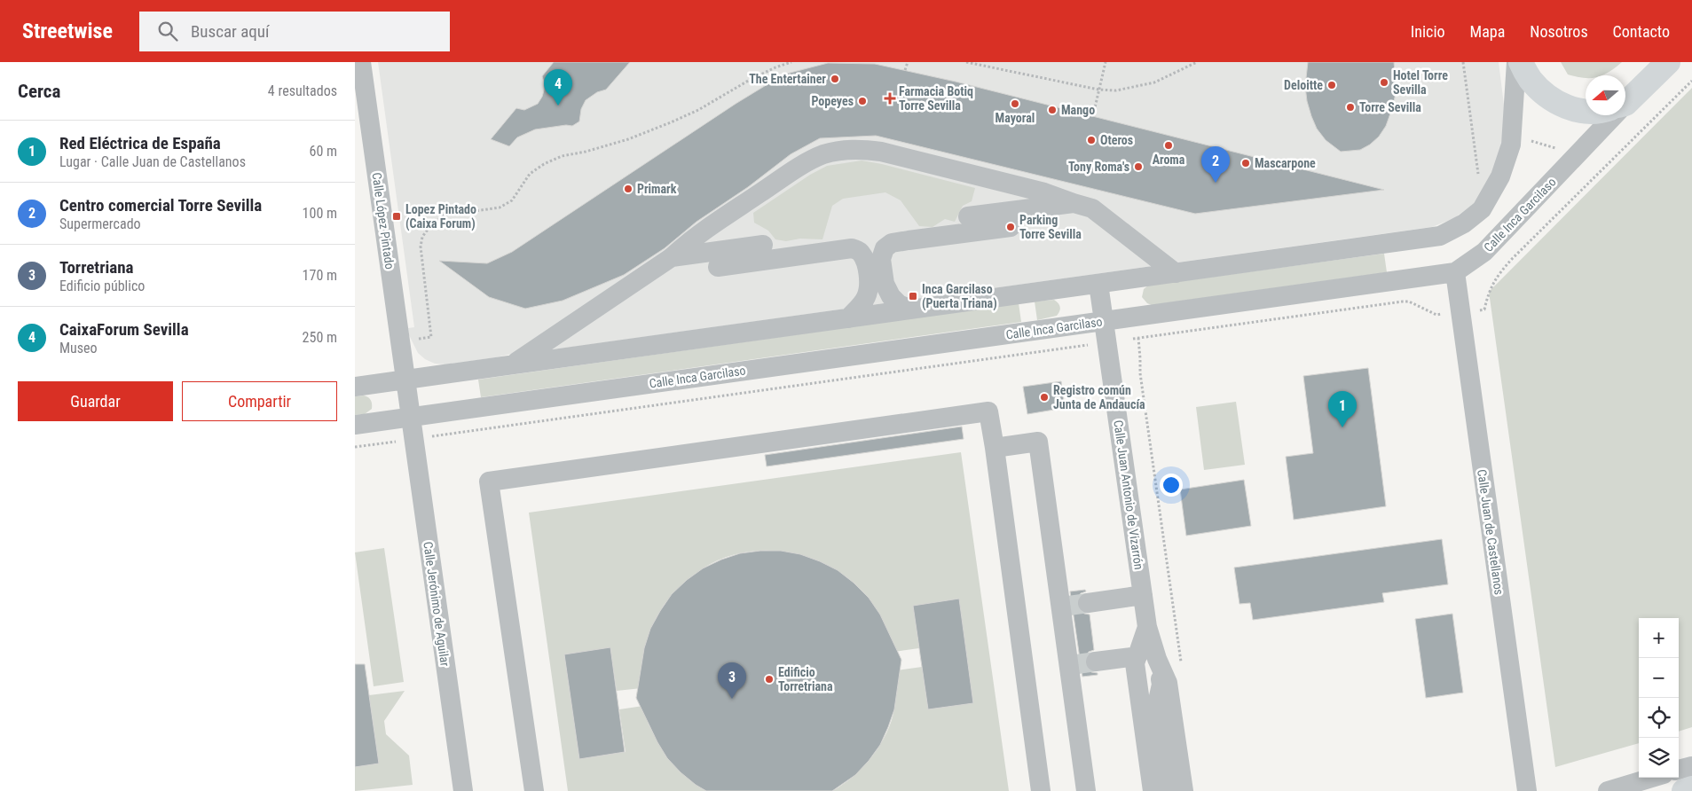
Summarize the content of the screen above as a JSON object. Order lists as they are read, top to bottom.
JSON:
{
  "streets": {
    "main road": ["Calle Inca Garcilaso"],
    "street": [
      "Calle López Pintado",
      "Calle Juan Antonio de Vizarrón",
      "Calle Juan de Castellanos",
      "Calle Jerónimo de Aguilar"
    ]
  },
  "crossings": [
    ["Calle Inca Garcilaso", "Calle López Pintado"],
    ["Calle Inca Garcilaso", "Calle Juan Antonio de Vizarrón"],
    ["Calle Inca Garcilaso", "Calle Juan de Castellanos"],
    ["Calle Inca Garcilaso", "Calle Jerónimo de Aguilar"],
    ["Calle López Pintado", "Calle Jerónimo de Aguilar"]
  ],
  "places": {
    "other": [
      "The Entertainer",
      "Hotel Torre Sevilla",
      "Deloitte",
      "Popeyes",
      "Mayoral",
      "Torre Sevilla",
      "Mango",
      "Oteros",
      "Aroma",
      "Mascarpone",
      "Tony Roma's",
      "Primark",
      "Parking Torre Sevilla",
      "Registro común Junta de Andaucía",
      "Edificio Torretriana"
    ],
    "health": ["Farmacia Botiq Torre Sevilla"],
    "transit": ["Lopez Pintado (Caixa Forum)", "Inca Garcilaso (Puerta Triana)"]
  },
  "north": "left",
  "page": {
    "header": "Streetwise",
    "search": "Buscar aquí",
    "nav": [
      "Inicio",
      "Mapa",
      "Nosotros",
      "Contacto"
    ],
    "heading": ["Cerca", "4 resultados"],
    "pins": [
      "4",
      "2",
      "1",
      "3"
    ],
    "list": [
      {
        "mark": "1",
        "name": "Red Eléctrica de España",
        "note": "Lugar · Calle Juan de Castellanos",
        "value": "60 m"
      },
      {
        "mark": "2",
        "name": "Centro comercial Torre Sevilla",
        "note": "Supermercado",
        "value": "100 m"
      },
      {
        "mark": "3",
        "name": "Torretriana",
        "note": "Edificio público",
        "value": "170 m"
      },
      {
        "mark": "4",
        "name": "CaixaForum Sevilla",
        "note": "Museo",
        "value": "250 m"
      }
    ],
    "buttons": ["Guardar", "Compartir"],
    "map_buttons": ["+", "−"]
  }
}
